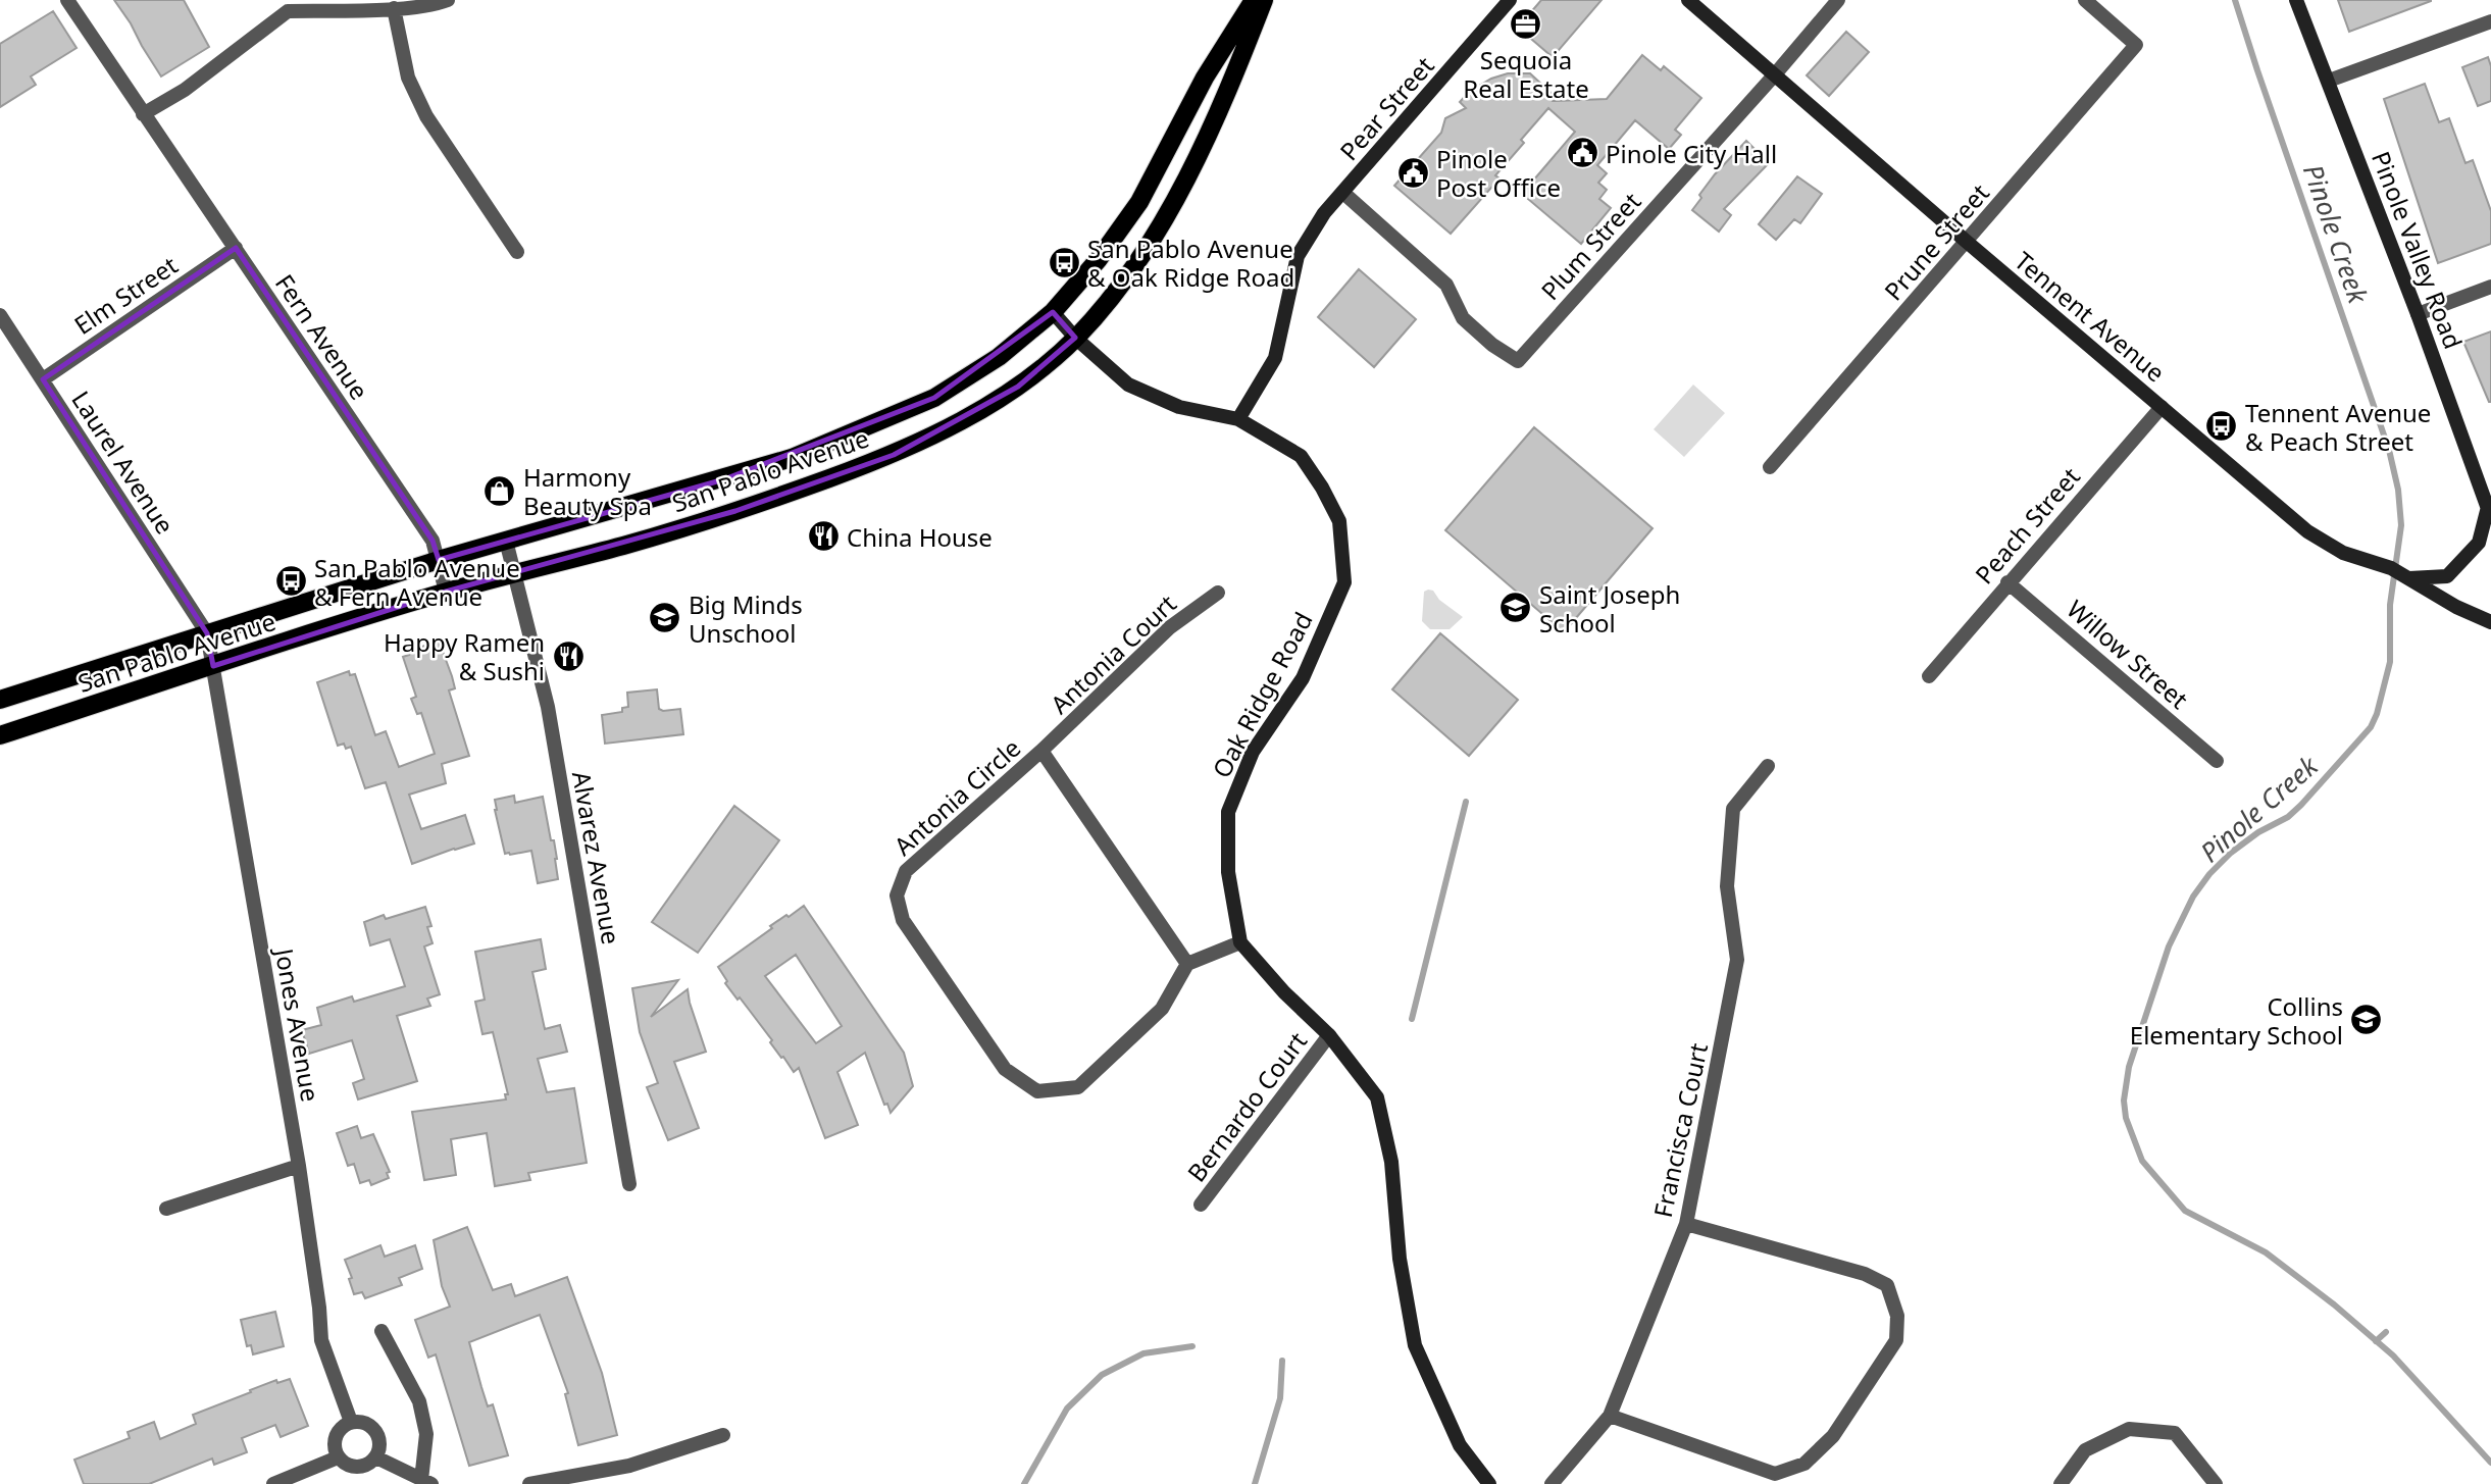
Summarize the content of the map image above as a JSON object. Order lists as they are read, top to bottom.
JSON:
{
  "streets": {
    "main road": ["San Pablo Avenue"],
    "street": [
      "Pear Street",
      "Prune Street",
      "Plum Street",
      "Pinole Valley Road",
      "Elm Street",
      "Tennent Avenue",
      "Fern Avenue",
      "Laurel Avenue",
      "Peach Street",
      "Antonia Court",
      "Willow Street",
      "Oak Ridge Road",
      "Antonia Circle",
      "Alvarez Avenue",
      "Jones Avenue",
      "Bernardo Court",
      "Francisca Court"
    ]
  },
  "crossings": [
    ["Pear Street", "Plum Street"],
    ["Pear Street", "Oak Ridge Road"],
    ["Prune Street", "Tennent Avenue"],
    ["Plum Street", "Tennent Avenue"],
    ["Elm Street", "Fern Avenue"],
    ["Elm Street", "Laurel Avenue"],
    ["Tennent Avenue", "Peach Street"],
    ["Fern Avenue", "San Pablo Avenue"],
    ["Laurel Avenue", "San Pablo Avenue"],
    ["Laurel Avenue", "Jones Avenue"],
    ["San Pablo Avenue", "Oak Ridge Road"],
    ["San Pablo Avenue", "Alvarez Avenue"],
    ["San Pablo Avenue", "Jones Avenue"],
    ["Peach Street", "Willow Street"],
    ["Antonia Court", "Antonia Circle"]
  ],
  "water": ["Pinole Creek"],
  "places": {
    "office": ["Sequoia Real Estate"],
    "public building": ["Pinole City Hall", "Pinole Post Office"],
    "bus stop": ["San Pablo Avenue & Oak Ridge Road", "Tennent Avenue & Peach Street", "San Pablo Avenue & Fern Avenue"],
    "shop": ["Harmony Beauty Spa"],
    "restaurant": ["China House", "Happy Ramen & Sushi"],
    "school or university": ["Saint Joseph School", "Big Minds Unschool", "Collins Elementary School"]
  }
}
